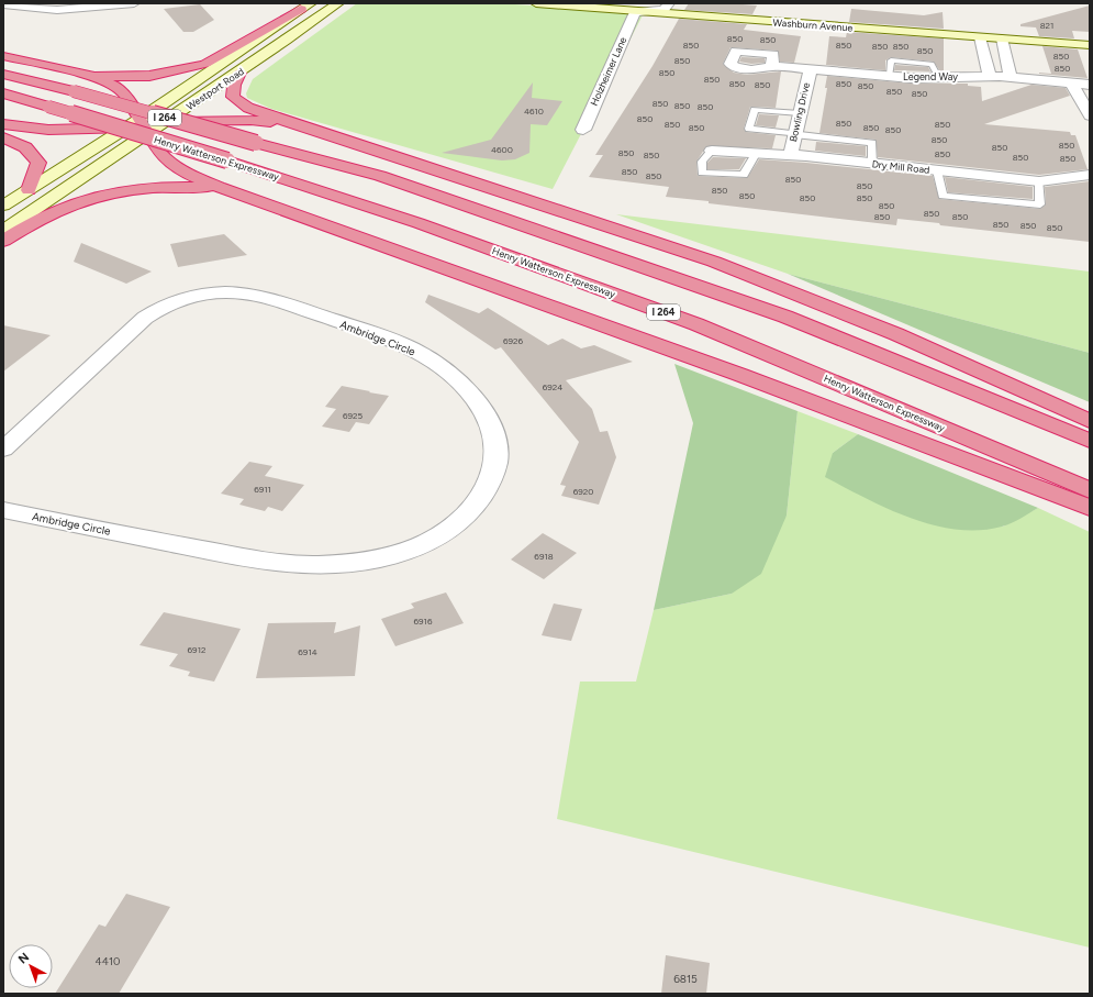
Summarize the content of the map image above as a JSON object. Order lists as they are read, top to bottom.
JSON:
{
  "streets": {
    "highway": ["I 264", "Henry Watterson Expressway"],
    "main road": ["Washburn Avenue", "Westport Road"],
    "street": [
      "Holzheimer Lane",
      "Legend Way",
      "Bowling Drive",
      "Dry Mill Road",
      "Ambridge Circle"
    ]
  },
  "crossings": [
    ["Washburn Avenue", "Holzheimer Lane"],
    ["Legend Way", "Bowling Drive"],
    ["Bowling Drive", "Dry Mill Road"]
  ],
  "house_numbers": [
    "821",
    "850",
    "850",
    "850",
    "850",
    "850",
    "850",
    "850",
    "850",
    "850",
    "850",
    "850",
    "850",
    "850",
    "850",
    "850",
    "850",
    "850",
    "850",
    "850",
    "850",
    "850",
    "4610",
    "850",
    "850",
    "850",
    "850",
    "850",
    "850",
    "850",
    "850",
    "850",
    "850",
    "4600",
    "850",
    "850",
    "850",
    "850",
    "850",
    "850",
    "850",
    "850",
    "850",
    "850",
    "850",
    "850",
    "850",
    "850",
    "850",
    "850",
    "850",
    "850",
    "850",
    "850",
    "6926",
    "6924",
    "6925",
    "6911",
    "6920",
    "6918",
    "6916",
    "6912",
    "6914",
    "4410",
    "6815"
  ],
  "north": "top left"
}
